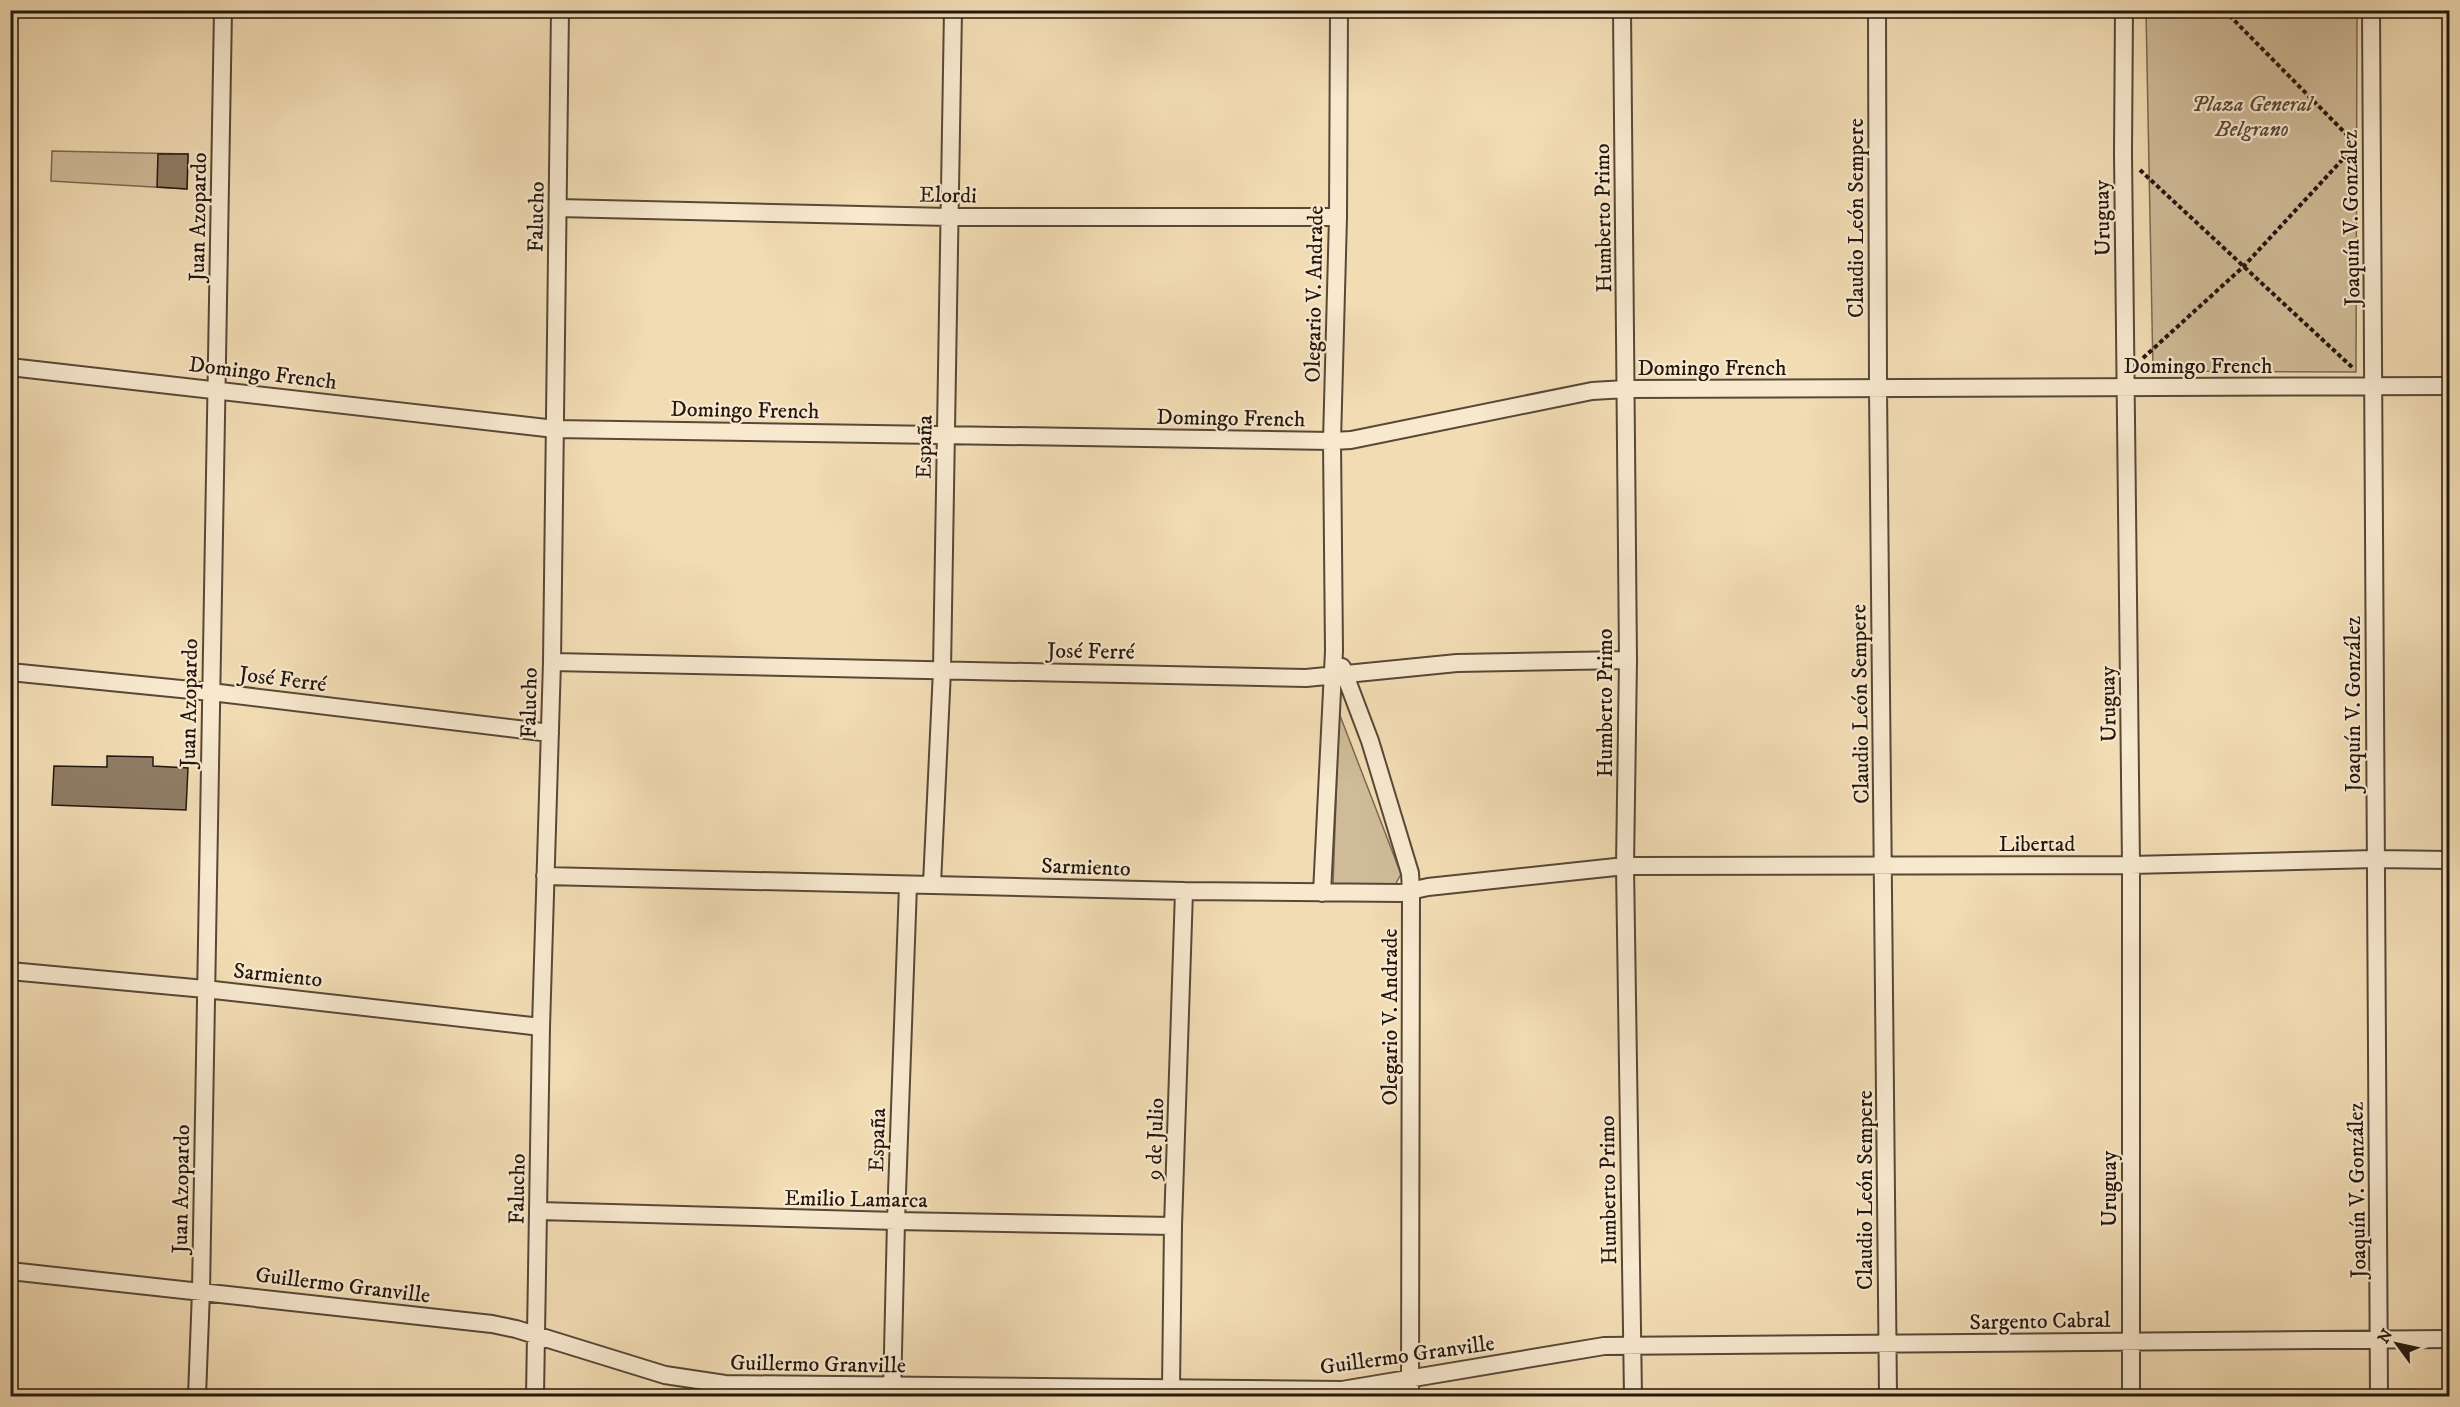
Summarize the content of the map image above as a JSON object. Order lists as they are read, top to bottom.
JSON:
{
  "streets": {
    "street": [
      "Elordi",
      "Juan Azopardo",
      "Falucho",
      "Humberto Primo",
      "Claudio León Sempere",
      "Uruguay",
      "Joaquín V. González",
      "Olegario V. Andrade",
      "Domingo French",
      "España",
      "José Ferré",
      "Libertad",
      "Sarmiento",
      "9 de Julio",
      "Emilio Lamarca",
      "Guillermo Granville",
      "Sargento Cabral"
    ]
  },
  "crossings": [
    ["Elordi", "Falucho"],
    ["Elordi", "Olegario V. Andrade"],
    ["Elordi", "España"],
    ["Juan Azopardo", "Domingo French"],
    ["Juan Azopardo", "José Ferré"],
    ["Juan Azopardo", "Sarmiento"],
    ["Juan Azopardo", "Guillermo Granville"],
    ["Falucho", "Domingo French"],
    ["Falucho", "José Ferré"],
    ["Falucho", "Sarmiento"],
    ["Falucho", "Emilio Lamarca"],
    ["Falucho", "Guillermo Granville"],
    ["Humberto Primo", "Domingo French"],
    ["Humberto Primo", "José Ferré"],
    ["Humberto Primo", "Libertad"],
    ["Humberto Primo", "Sarmiento"],
    ["Humberto Primo", "Guillermo Granville"],
    ["Humberto Primo", "Sargento Cabral"],
    ["Claudio León Sempere", "Domingo French"],
    ["Claudio León Sempere", "Libertad"],
    ["Claudio León Sempere", "Sargento Cabral"],
    ["Uruguay", "Domingo French"],
    ["Uruguay", "Libertad"],
    ["Uruguay", "Sargento Cabral"],
    ["Joaquín V. González", "Domingo French"],
    ["Joaquín V. González", "Libertad"],
    ["Joaquín V. González", "Sargento Cabral"],
    ["Olegario V. Andrade", "Domingo French"],
    ["Olegario V. Andrade", "José Ferré"],
    ["Olegario V. Andrade", "Sarmiento"],
    ["Olegario V. Andrade", "Guillermo Granville"],
    ["Domingo French", "España"],
    ["España", "José Ferré"],
    ["España", "Sarmiento"],
    ["España", "Emilio Lamarca"],
    ["España", "Guillermo Granville"],
    ["Libertad", "Sarmiento"],
    ["Sarmiento", "9 de Julio"],
    ["9 de Julio", "Emilio Lamarca"],
    ["9 de Julio", "Guillermo Granville"],
    ["Guillermo Granville", "Sargento Cabral"]
  ],
  "parks": ["Plaza General Belgrano"],
  "north": "top left"
}
